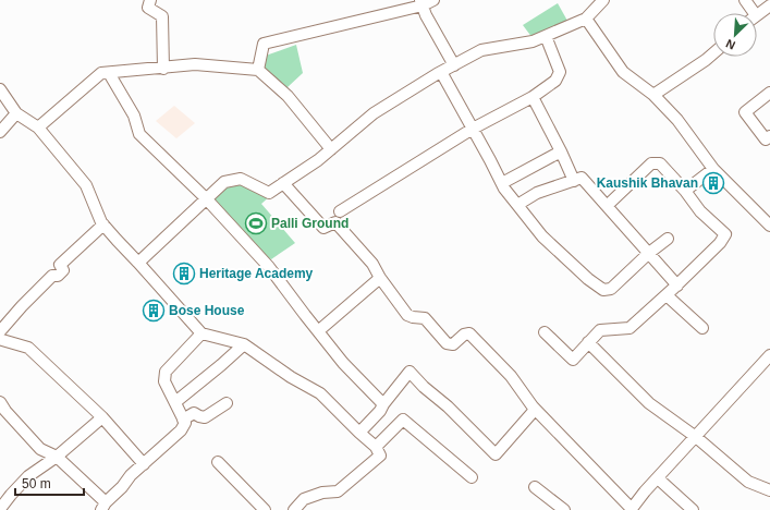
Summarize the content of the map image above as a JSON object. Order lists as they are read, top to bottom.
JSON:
{
  "places": {
    "building": ["Kaushik Bhavan", "Heritage Academy", "Bose House"],
    "sports": ["Palli Ground"]
  },
  "scale_bar": "50 m",
  "north": "bottom left"
}
